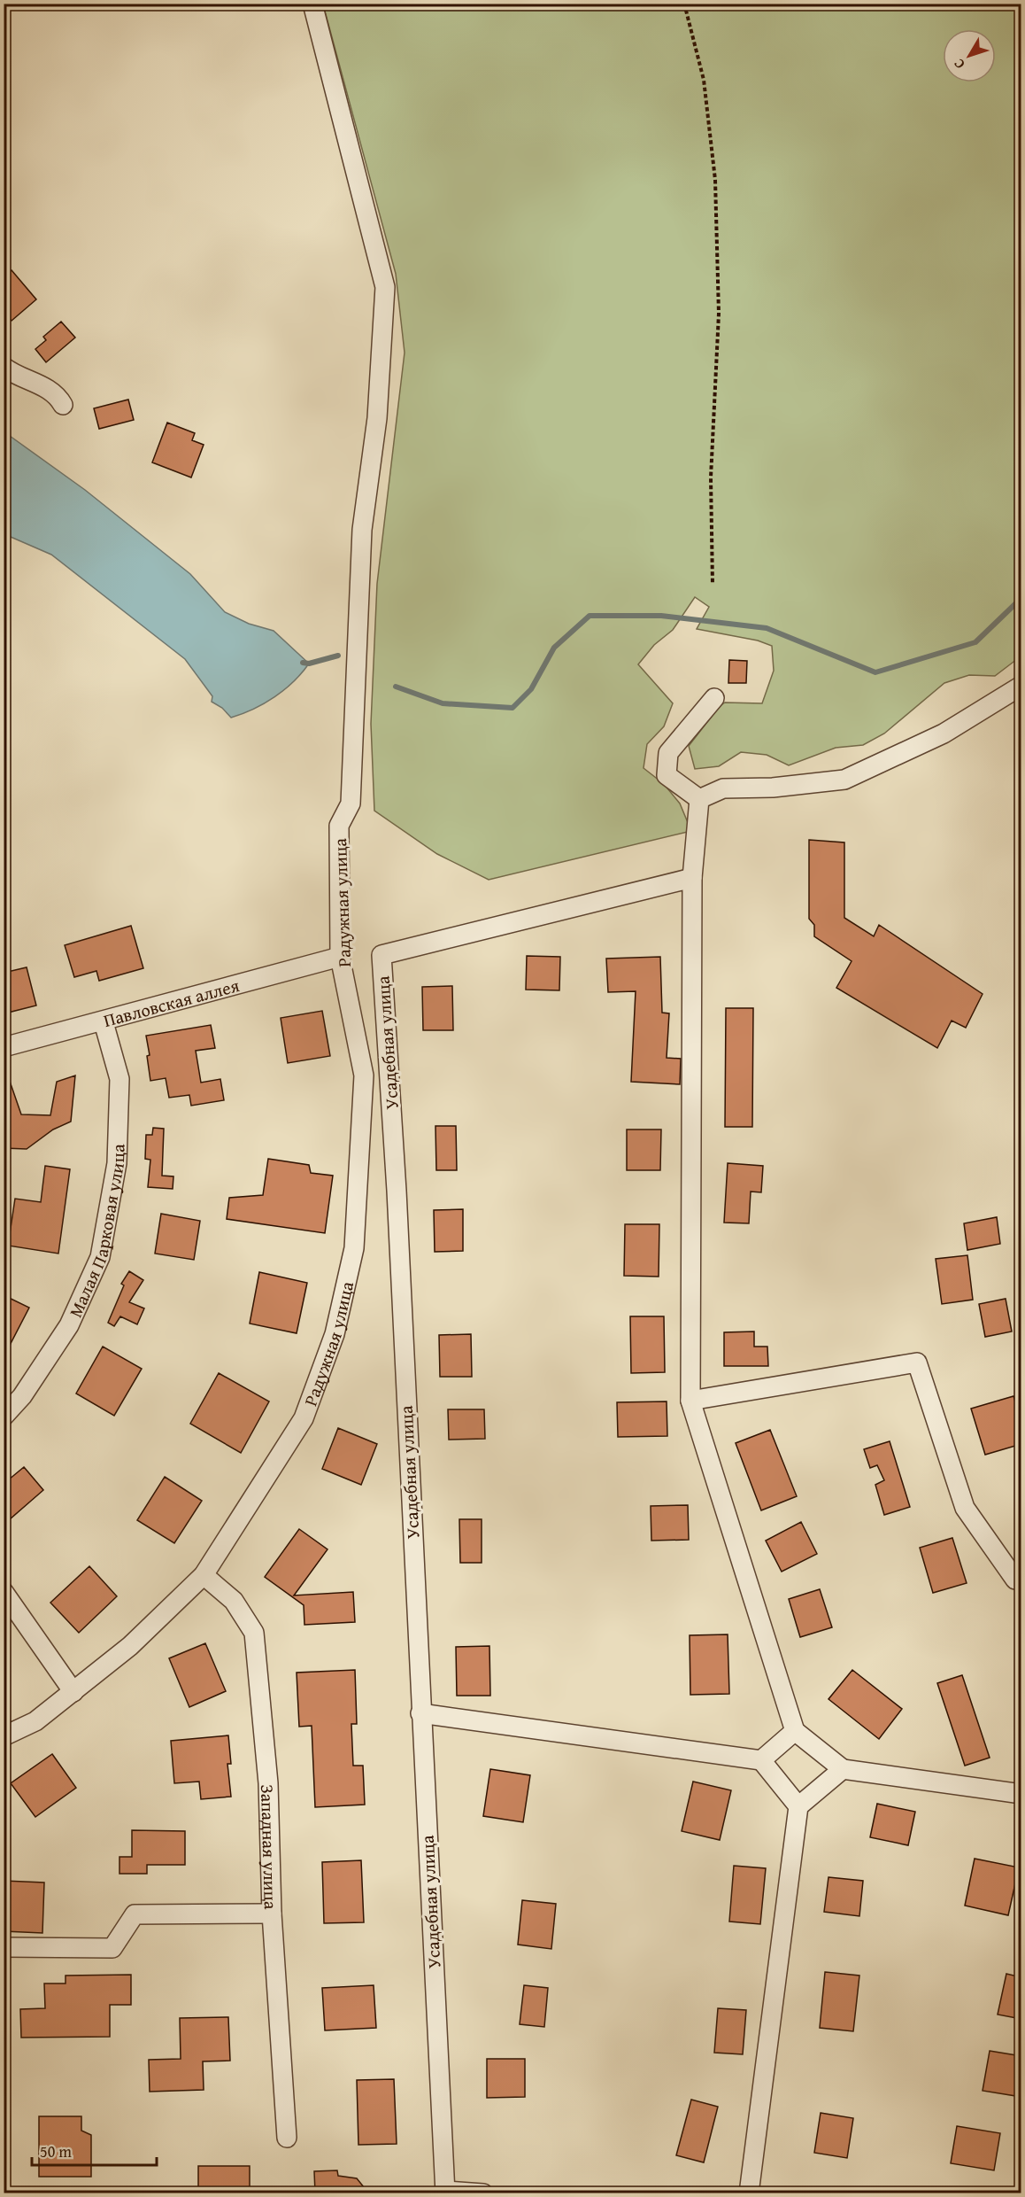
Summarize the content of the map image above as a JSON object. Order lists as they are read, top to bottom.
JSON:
{
  "streets": {
    "street": [
      "Радужная улица",
      "Павловская аллея",
      "Усадебная улица",
      "Малая Парковая улица",
      "Западная улица"
    ]
  },
  "crossings": [
    ["Радужная улица", "Павловская аллея"],
    ["Радужная улица", "Западная улица"],
    ["Павловская аллея", "Малая Парковая улица"]
  ],
  "scale_bar": "50 m",
  "north": "bottom left"
}
